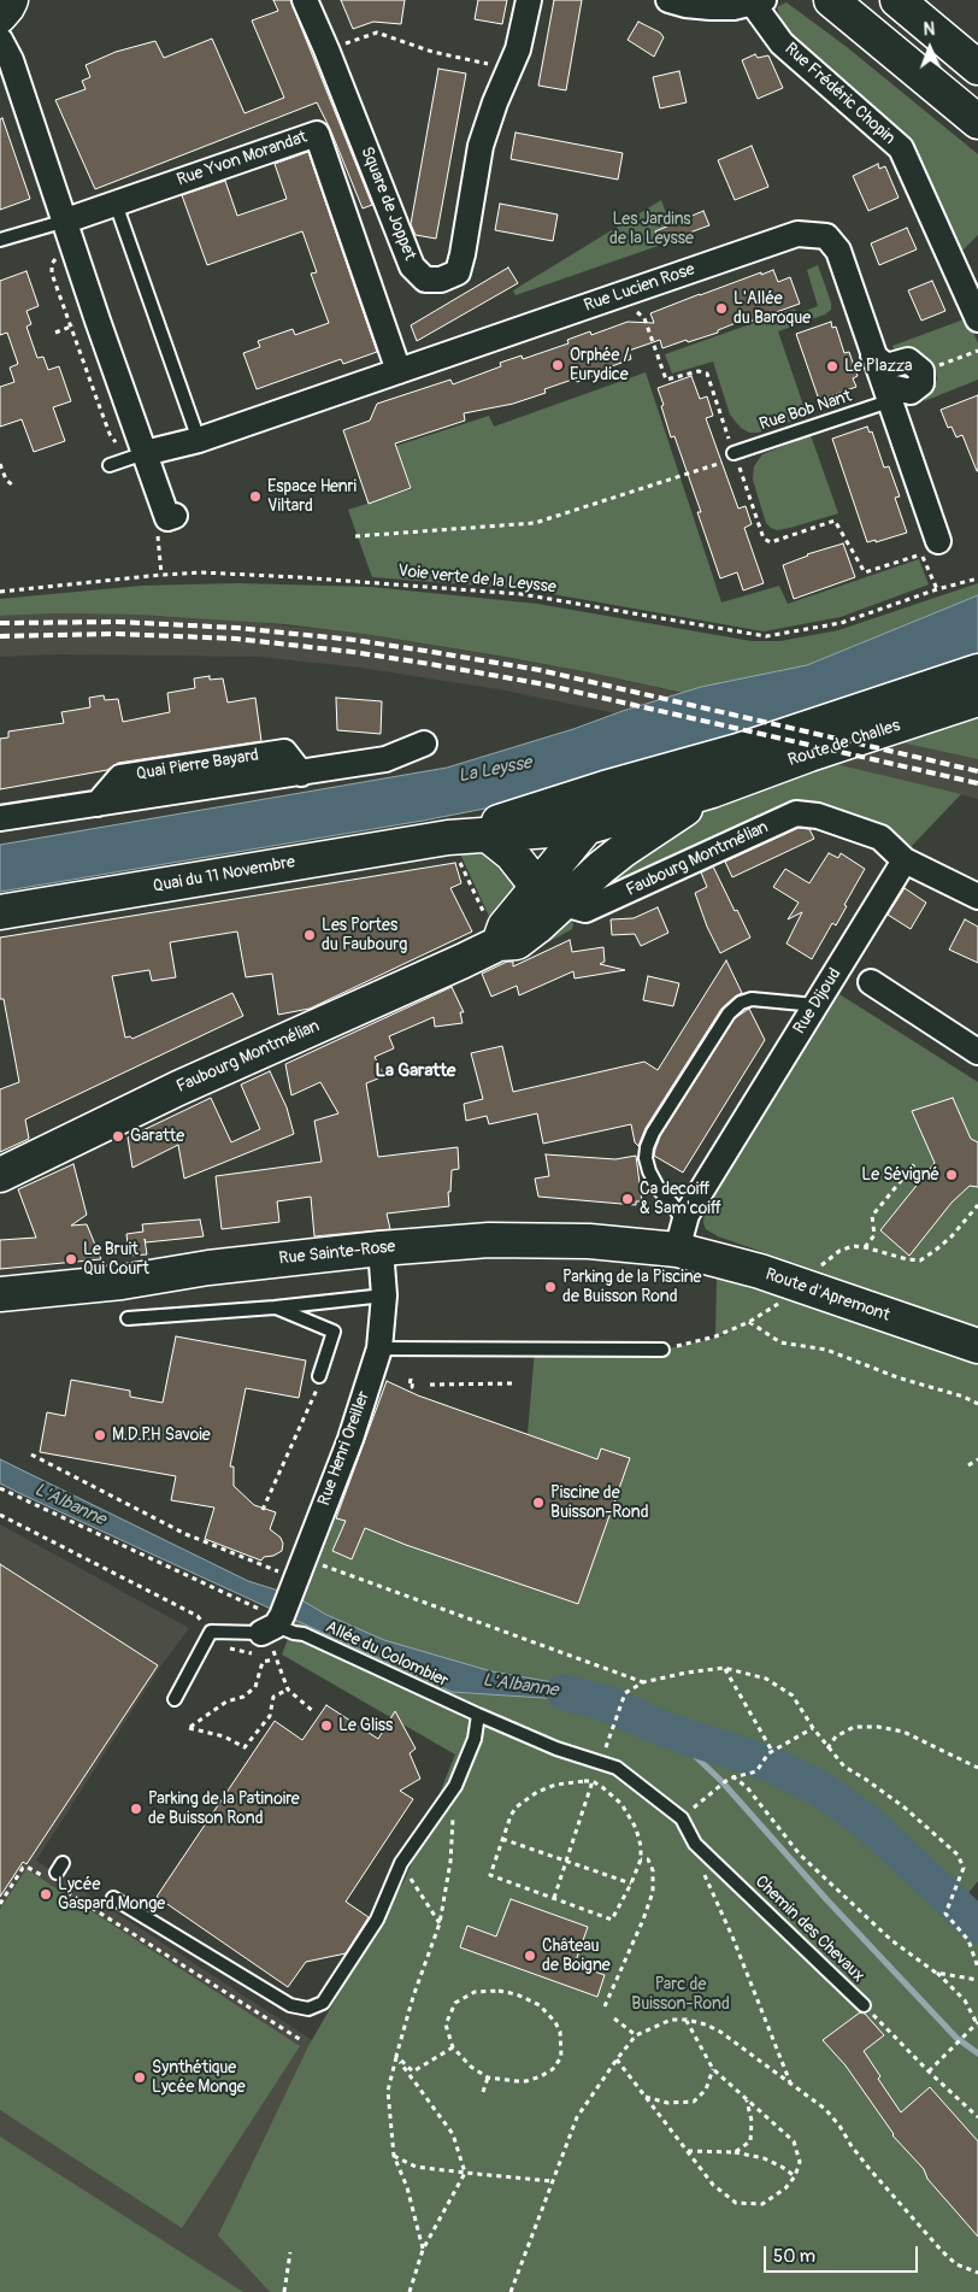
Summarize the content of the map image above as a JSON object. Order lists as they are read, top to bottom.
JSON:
{
  "streets": {
    "main road": [
      "Route de Challes",
      "Faubourg Montmélian",
      "Quai du 11 Novembre",
      "Rue Sainte-Rose",
      "Route d'Apremont"
    ],
    "street": [
      "Rue Frédéric Chopin",
      "Rue Yvon Morandat",
      "Square de Joppet",
      "Rue Lucien Rose",
      "Quai Pierre Bayard",
      "Rue Dijoud",
      "Rue Henri Oreiller"
    ],
    "lane": ["Rue Bob Nant", "Allée du Colombier", "Chemin des Chevaux"],
    "path": ["Voie verte de la Leysse"]
  },
  "crossings": [
    ["Rue Yvon Morandat", "Rue Lucien Rose"],
    ["Rue Lucien Rose", "Rue Bob Nant"],
    ["Route de Challes", "Faubourg Montmélian"],
    ["Route de Challes", "Quai du 11 Novembre"],
    ["Faubourg Montmélian", "Quai du 11 Novembre"],
    ["Faubourg Montmélian", "Rue Dijoud"],
    ["Rue Dijoud", "Rue Sainte-Rose"],
    ["Rue Dijoud", "Route d'Apremont"],
    ["Rue Sainte-Rose", "Route d'Apremont"],
    ["Rue Sainte-Rose", "Rue Henri Oreiller"],
    ["Rue Henri Oreiller", "Allée du Colombier"],
    ["Allée du Colombier", "Chemin des Chevaux"]
  ],
  "districts": ["La Garatte"],
  "water": ["La Leysse", "L'Albanne"],
  "parks": ["Les Jardins de la Leysse", "Parc de Buisson-Rond"],
  "places": [
    "L'Allée du Baroque",
    "Orphée / Eurydice",
    "Le Plazza",
    "Espace Henri Viltard",
    "Les Portes du Faubourg",
    "Garatte",
    "Le Sévigné",
    "Ca decoiff & Sam'coiff",
    "Le Bruit Qui Court",
    "Parking de la Piscine de Buisson Rond",
    "M.D.P.H Savoie",
    "Piscine de Buisson-Rond",
    "Le Gliss",
    "Parking de la Patinoire de Buisson Rond",
    "Lycée Gaspard Monge",
    "Château de Boigne",
    "Synthétique Lycée Monge"
  ],
  "scale_bar": "50 m",
  "north": "top"
}
